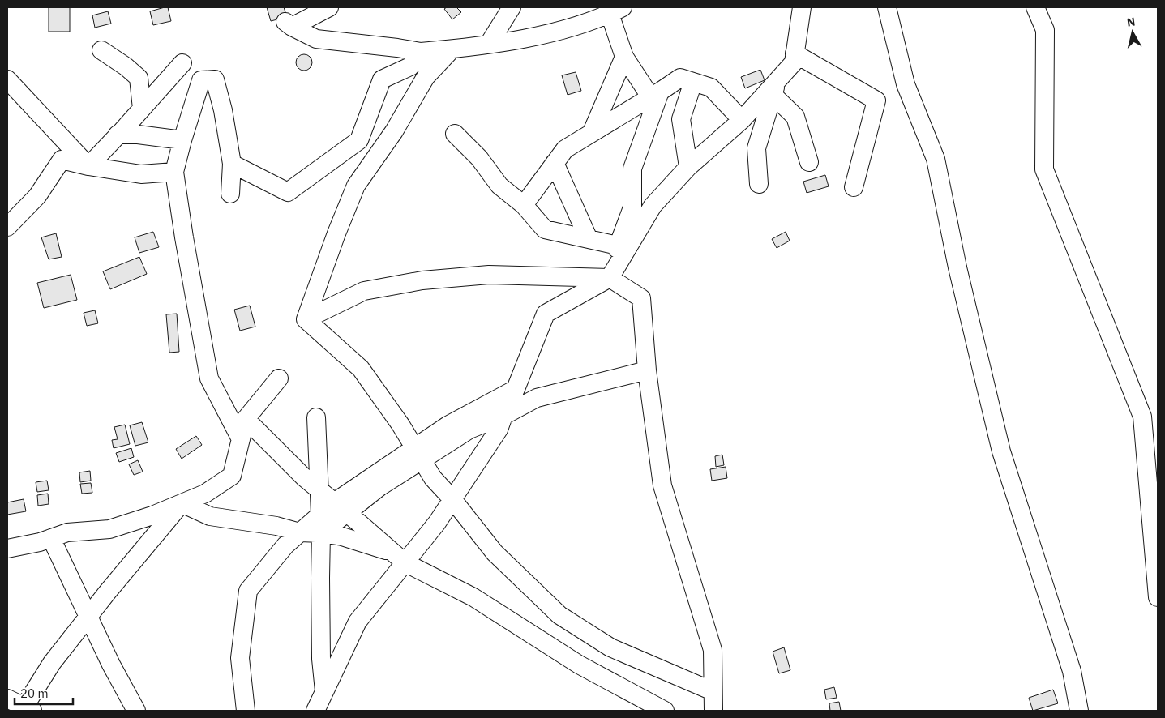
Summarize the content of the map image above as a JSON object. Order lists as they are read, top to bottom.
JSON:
{
  "scale_bar": "20 m",
  "north": "top"
}
